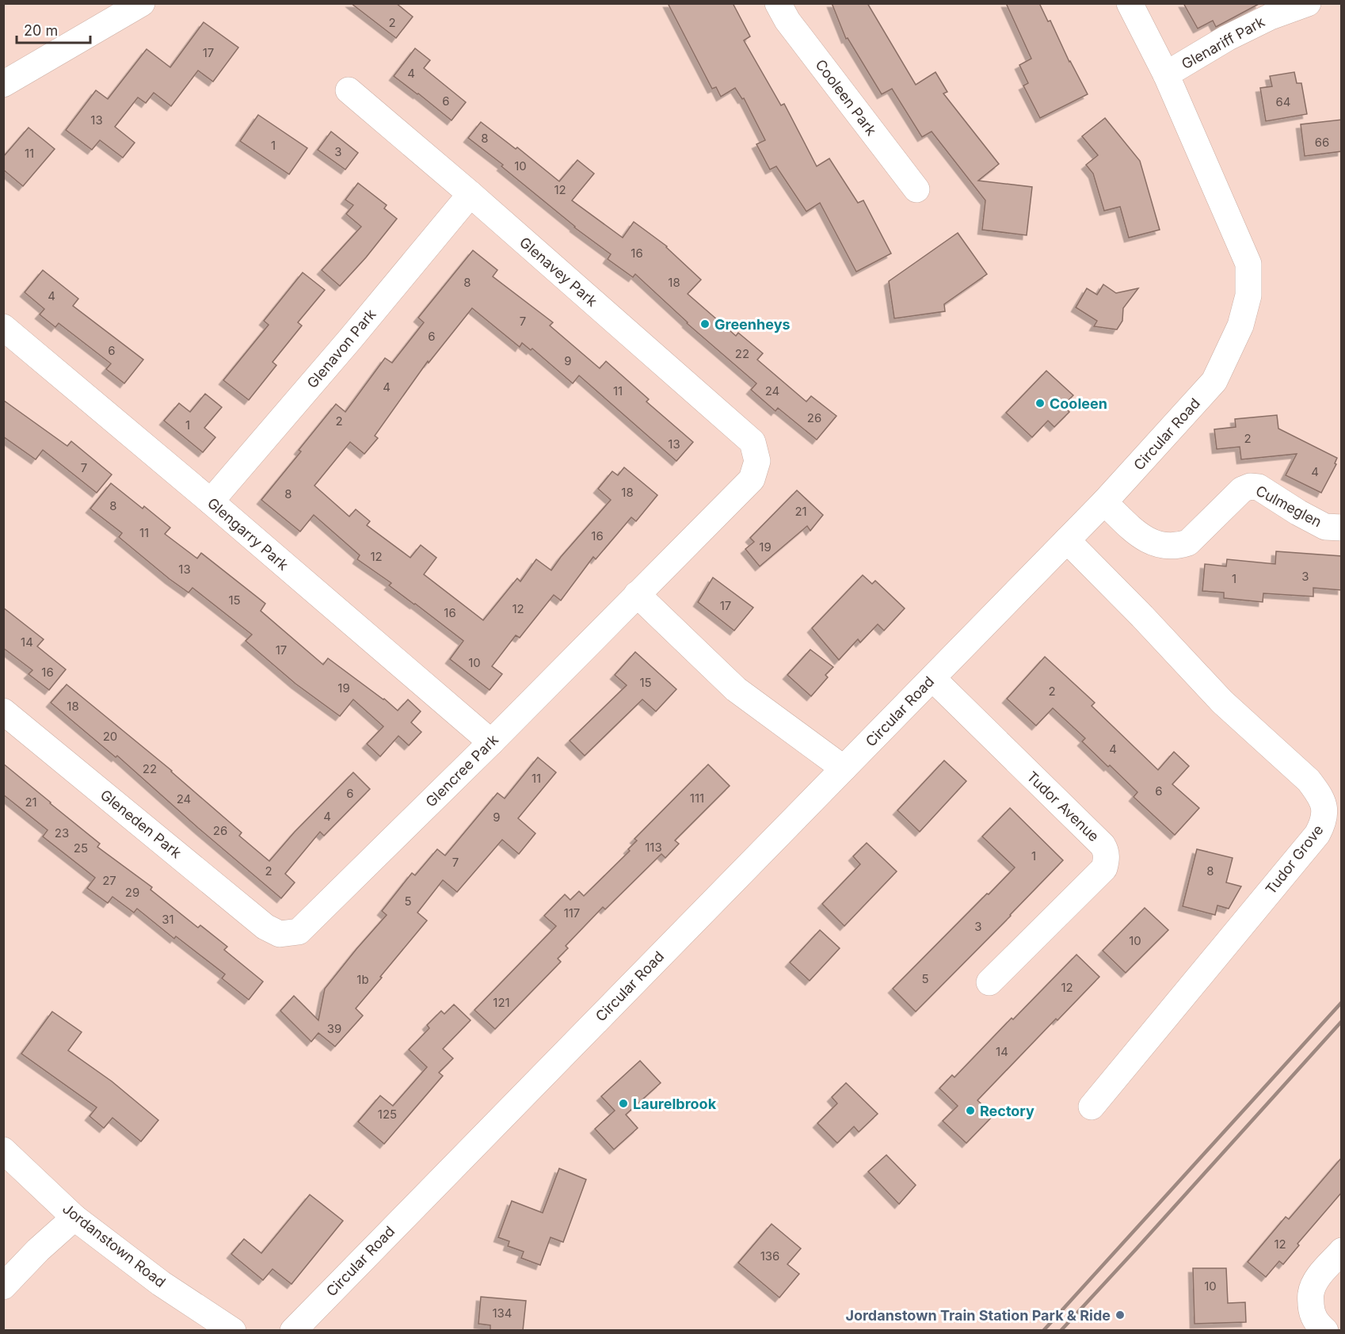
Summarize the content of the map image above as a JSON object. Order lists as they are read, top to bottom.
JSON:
{
  "streets": {
    "street": [
      "Glenariff Park",
      "Cooleen Park",
      "Glenavey Park",
      "Glenavon Park",
      "Circular Road",
      "Culmeglen",
      "Glengarry Park",
      "Glencree Park",
      "Tudor Avenue",
      "Gleneden Park",
      "Tudor Grove",
      "Jordanstown Road"
    ]
  },
  "crossings": [
    ["Glenariff Park", "Circular Road"],
    ["Glenavey Park", "Glenavon Park"],
    ["Glenavey Park", "Glencree Park"],
    ["Glenavon Park", "Glengarry Park"],
    ["Circular Road", "Culmeglen"],
    ["Circular Road", "Tudor Avenue"],
    ["Circular Road", "Tudor Grove"],
    ["Glengarry Park", "Glencree Park"],
    ["Glencree Park", "Gleneden Park"]
  ],
  "places": [
    "Greenheys",
    "Cooleen",
    "Laurelbrook",
    "Rectory",
    "Jordanstown Train Station Park & Ride"
  ],
  "house_numbers": [
    "2",
    "17",
    "4",
    "6",
    "64",
    "13",
    "8",
    "66",
    "1",
    "3",
    "11",
    "10",
    "12",
    "16",
    "8",
    "18",
    "4",
    "7",
    "6",
    "6",
    "22",
    "9",
    "4",
    "11",
    "24",
    "26",
    "2",
    "1",
    "2",
    "13",
    "7",
    "4",
    "18",
    "8",
    "8",
    "21",
    "11",
    "16",
    "19",
    "12",
    "13",
    "3",
    "1",
    "15",
    "17",
    "12",
    "16",
    "14",
    "17",
    "10",
    "16",
    "15",
    "19",
    "2",
    "18",
    "20",
    "4",
    "22",
    "11",
    "6",
    "6",
    "111",
    "24",
    "21",
    "4",
    "9",
    "26",
    "23",
    "113",
    "25",
    "1",
    "7",
    "2",
    "8",
    "27",
    "29",
    "5",
    "117",
    "31",
    "3",
    "10",
    "5",
    "1b",
    "12",
    "121",
    "39",
    "14",
    "125",
    "12",
    "136",
    "10",
    "134"
  ],
  "scale_bar": "20 m"
}
